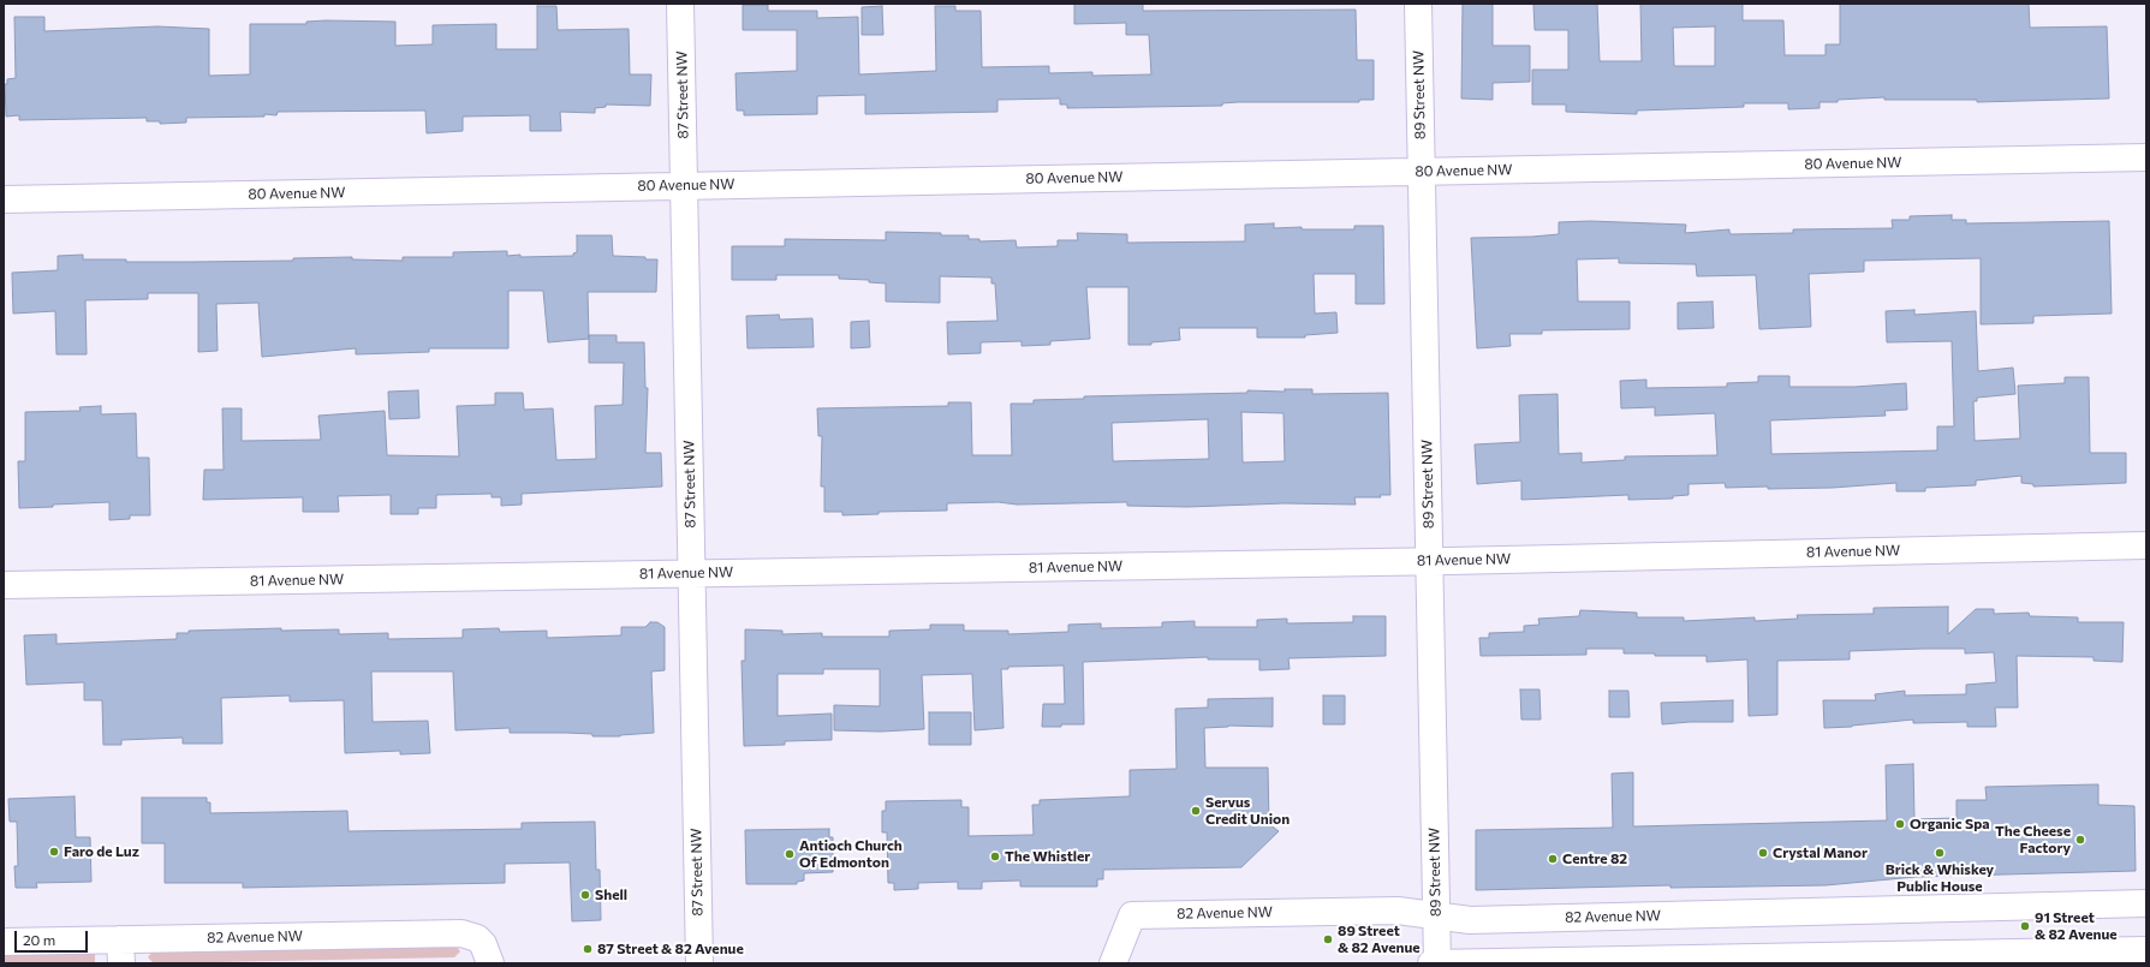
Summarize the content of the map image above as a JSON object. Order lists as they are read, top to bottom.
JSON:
{
  "streets": {
    "street": [
      "87 Street NW",
      "89 Street NW",
      "80 Avenue NW",
      "81 Avenue NW",
      "82 Avenue NW"
    ]
  },
  "crossings": [
    ["87 Street NW", "80 Avenue NW"],
    ["87 Street NW", "81 Avenue NW"],
    ["89 Street NW", "80 Avenue NW"],
    ["89 Street NW", "81 Avenue NW"],
    ["89 Street NW", "82 Avenue NW"]
  ],
  "places": [
    "Servus Credit Union",
    "Organic Spa",
    "The Cheese Factory",
    "Faro de Luz",
    "Crystal Manor",
    "Brick & Whiskey Public House",
    "Antioch Church Of Edmonton",
    "The Whistler",
    "Centre 82",
    "Shell",
    "91 Street & 82 Avenue",
    "89 Street & 82 Avenue",
    "87 Street & 82 Avenue"
  ],
  "scale_bar": "20 m"
}
